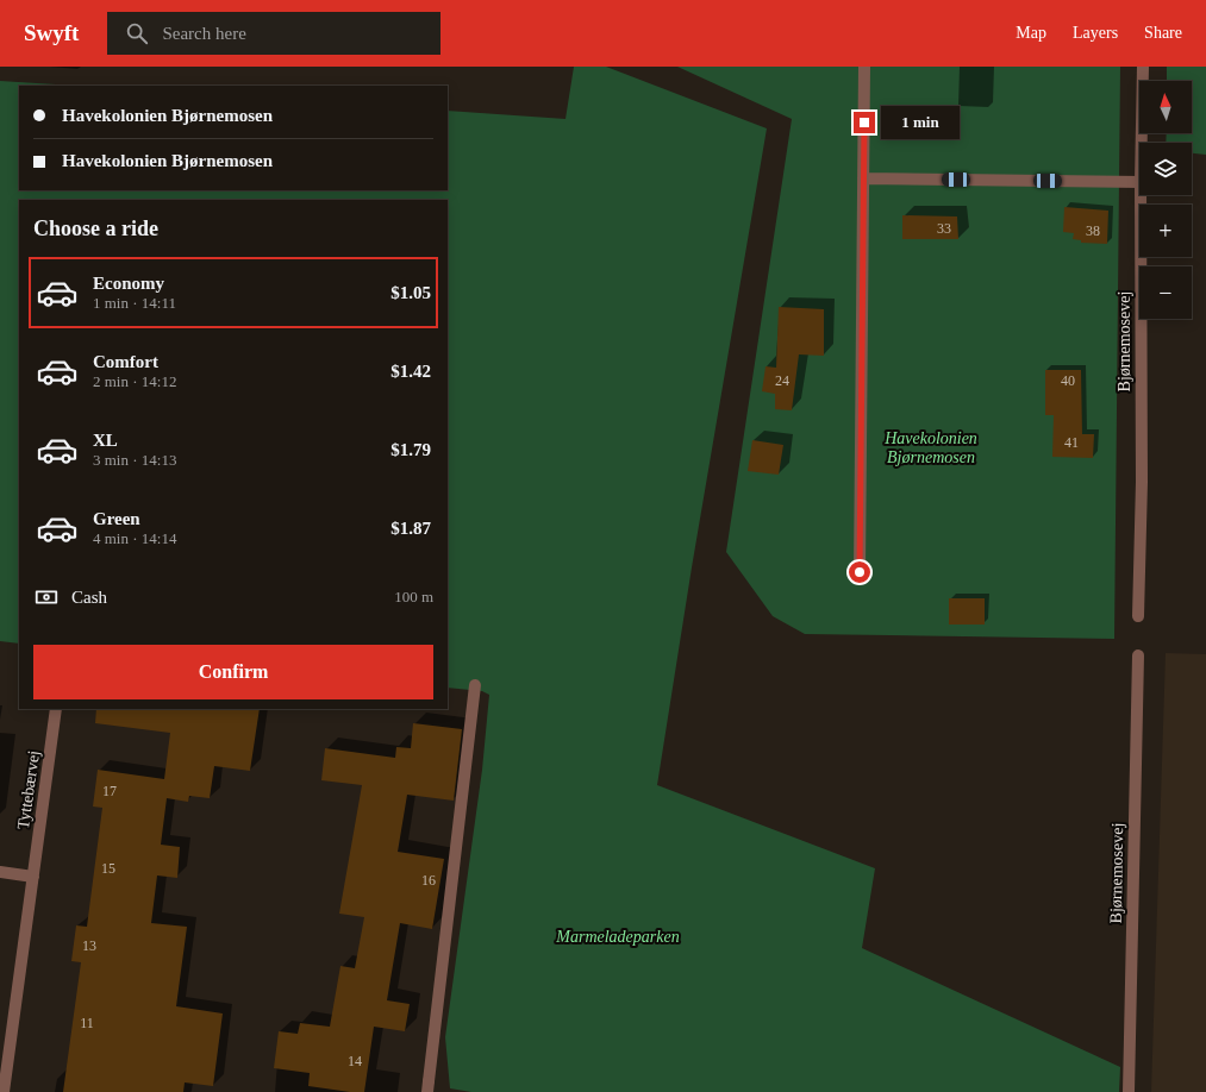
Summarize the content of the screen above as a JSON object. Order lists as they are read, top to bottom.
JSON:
{
  "streets": {
    "street": ["Bjørnemosevej", "Tyttebærvej"]
  },
  "parks": ["Havekolonien Bjørnemosen", "Marmeladeparken"],
  "house_numbers": [
    "33",
    "38",
    "24",
    "40",
    "41",
    "17",
    "15",
    "16",
    "13",
    "11",
    "14"
  ],
  "north": "top",
  "page": {
    "header": "Swyft",
    "search": "Search here",
    "nav": ["Map", "Layers", "Share"],
    "map_buttons": ["+", "−"],
    "banner": ["Havekolonien Bjørnemosen", "Havekolonien Bjørnemosen"],
    "bubble": "1 min",
    "heading": "Choose a ride",
    "list": [
      {
        "name": "Economy",
        "note": "1 min · 14:11",
        "value": "$1.05"
      },
      {
        "name": "Comfort",
        "note": "2 min · 14:12",
        "value": "$1.42"
      },
      {
        "name": "XL",
        "note": "3 min · 14:13",
        "value": "$1.79"
      },
      {
        "name": "Green",
        "note": "4 min · 14:14",
        "value": "$1.87"
      }
    ],
    "pay": ["Cash", "100 m"],
    "buttons": "Confirm"
  }
}
